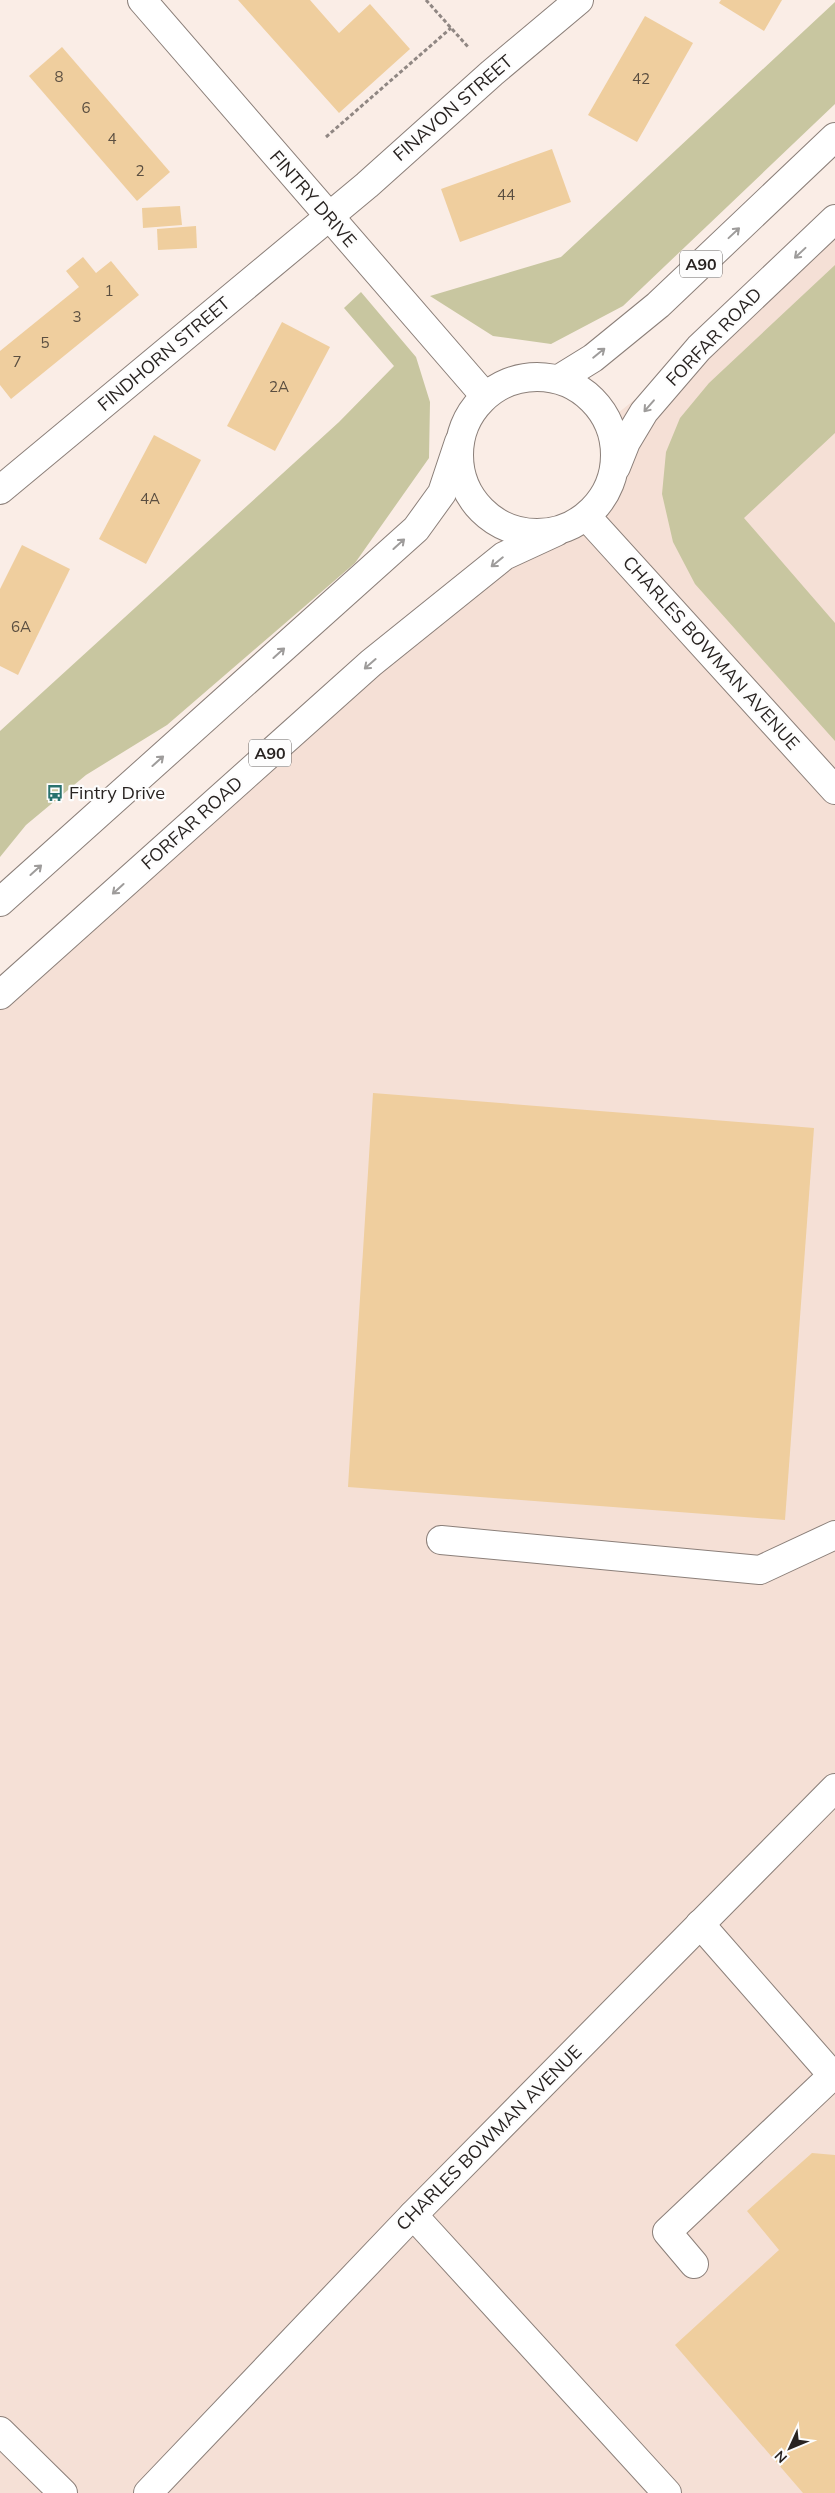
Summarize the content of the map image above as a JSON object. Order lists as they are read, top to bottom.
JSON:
{
  "streets": {
    "main road": [
      "FINAVON STREET",
      "FINTRY DRIVE",
      "A90",
      "FORFAR ROAD",
      "FINDHORN STREET",
      "CHARLES BOWMAN AVENUE"
    ]
  },
  "crossings": [
    ["FINAVON STREET", "FINTRY DRIVE"],
    ["FINAVON STREET", "FINDHORN STREET"],
    ["FINTRY DRIVE", "A90"],
    ["FINTRY DRIVE", "FORFAR ROAD"],
    ["FINTRY DRIVE", "FINDHORN STREET"],
    ["FINTRY DRIVE", "CHARLES BOWMAN AVENUE"],
    ["A90", "FORFAR ROAD"],
    ["A90", "CHARLES BOWMAN AVENUE"],
    ["FORFAR ROAD", "CHARLES BOWMAN AVENUE"]
  ],
  "places": {
    "bus stop": ["Fintry Drive"]
  },
  "house_numbers": [
    "8",
    "42",
    "6",
    "4",
    "2",
    "44",
    "1",
    "3",
    "5",
    "7",
    "2A",
    "4A",
    "6A"
  ],
  "north": "bottom left"
}
